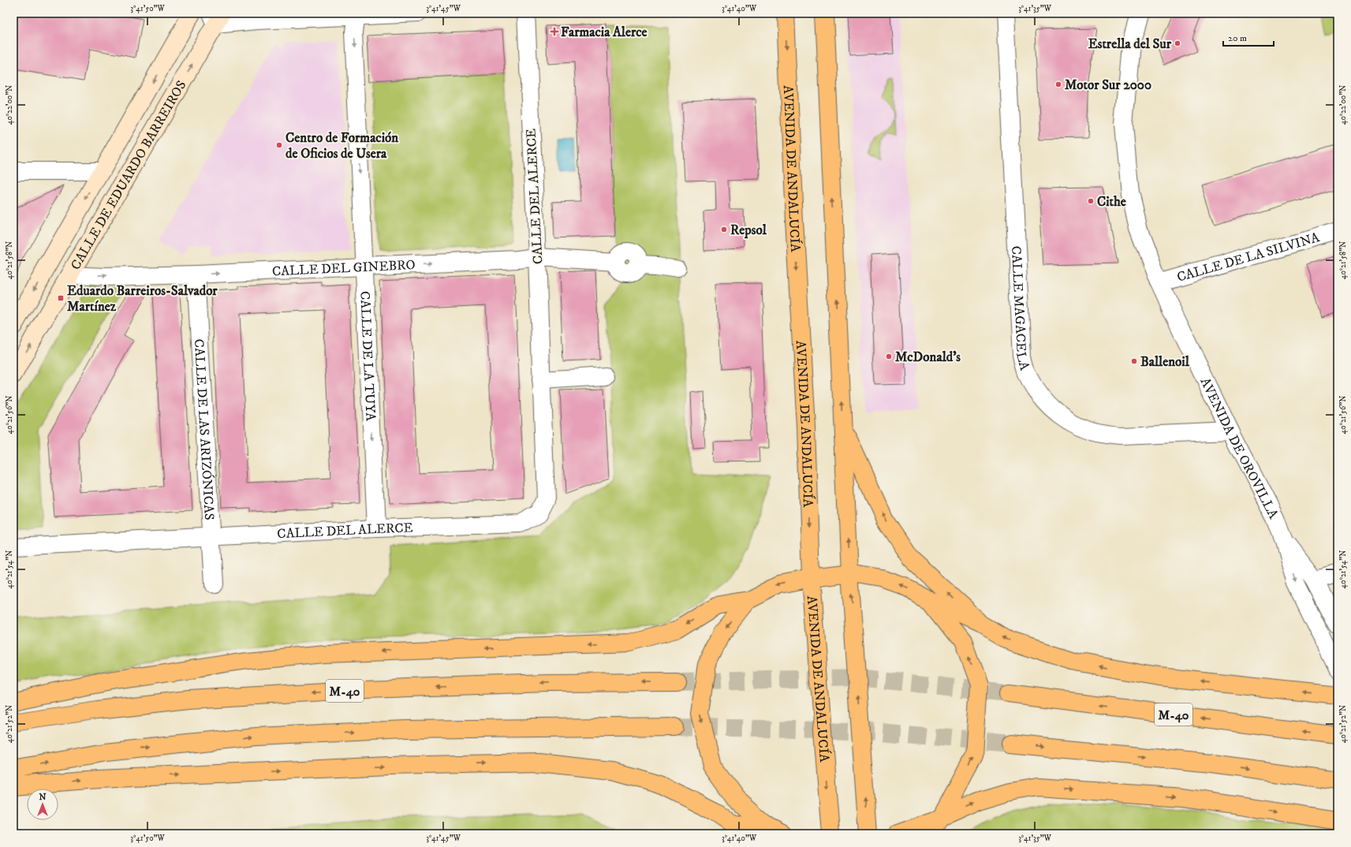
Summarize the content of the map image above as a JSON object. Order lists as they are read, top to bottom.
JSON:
{
  "streets": {
    "main road": ["AVENIDA DE ANDALUCÍA", "M-40"],
    "street": [
      "CALLE DE EDUARDO BARREIROS",
      "CALLE DEL ALERCE",
      "CALLE DE LA SILVINA",
      "CALLE DEL GINEBRO",
      "CALLE MAGACELA",
      "CALLE DE LA TUYA",
      "CALLE DE LAS ARIZÓNICAS",
      "AVENIDA DE OROVILLA"
    ]
  },
  "crossings": [
    ["CALLE DE EDUARDO BARREIROS", "CALLE DEL GINEBRO"],
    ["CALLE DEL ALERCE", "CALLE DEL GINEBRO"],
    ["CALLE DEL ALERCE", "CALLE DE LA TUYA"],
    ["CALLE DEL ALERCE", "CALLE DE LAS ARIZÓNICAS"],
    ["CALLE DE LA SILVINA", "AVENIDA DE OROVILLA"],
    ["CALLE DEL GINEBRO", "CALLE DE LA TUYA"],
    ["CALLE DEL GINEBRO", "CALLE DE LAS ARIZÓNICAS"],
    ["CALLE MAGACELA", "AVENIDA DE OROVILLA"]
  ],
  "one_way": ["CALLE DEL GINEBRO", "CALLE DE LA TUYA"],
  "places": {
    "health": ["Farmacia Alerce"],
    "other": [
      "Estrella del Sur",
      "Motor Sur 2000",
      "Centro de Formación de Oficios de Usera",
      "Cithe",
      "Repsol",
      "McDonald's",
      "Ballenoil"
    ],
    "transit": ["Eduardo Barreiros-Salvador Martínez"]
  },
  "scale_bar": "20 m",
  "north": "top",
  "coordinates": [
    "3°41'50\"W",
    "3°41'45\"W",
    "3°41'40\"W",
    "3°41'35\"W",
    "40°22'00\"N",
    "40°21'58\"N",
    "40°21'56\"N",
    "40°21'54\"N",
    "40°21'52\"N"
  ]
}
